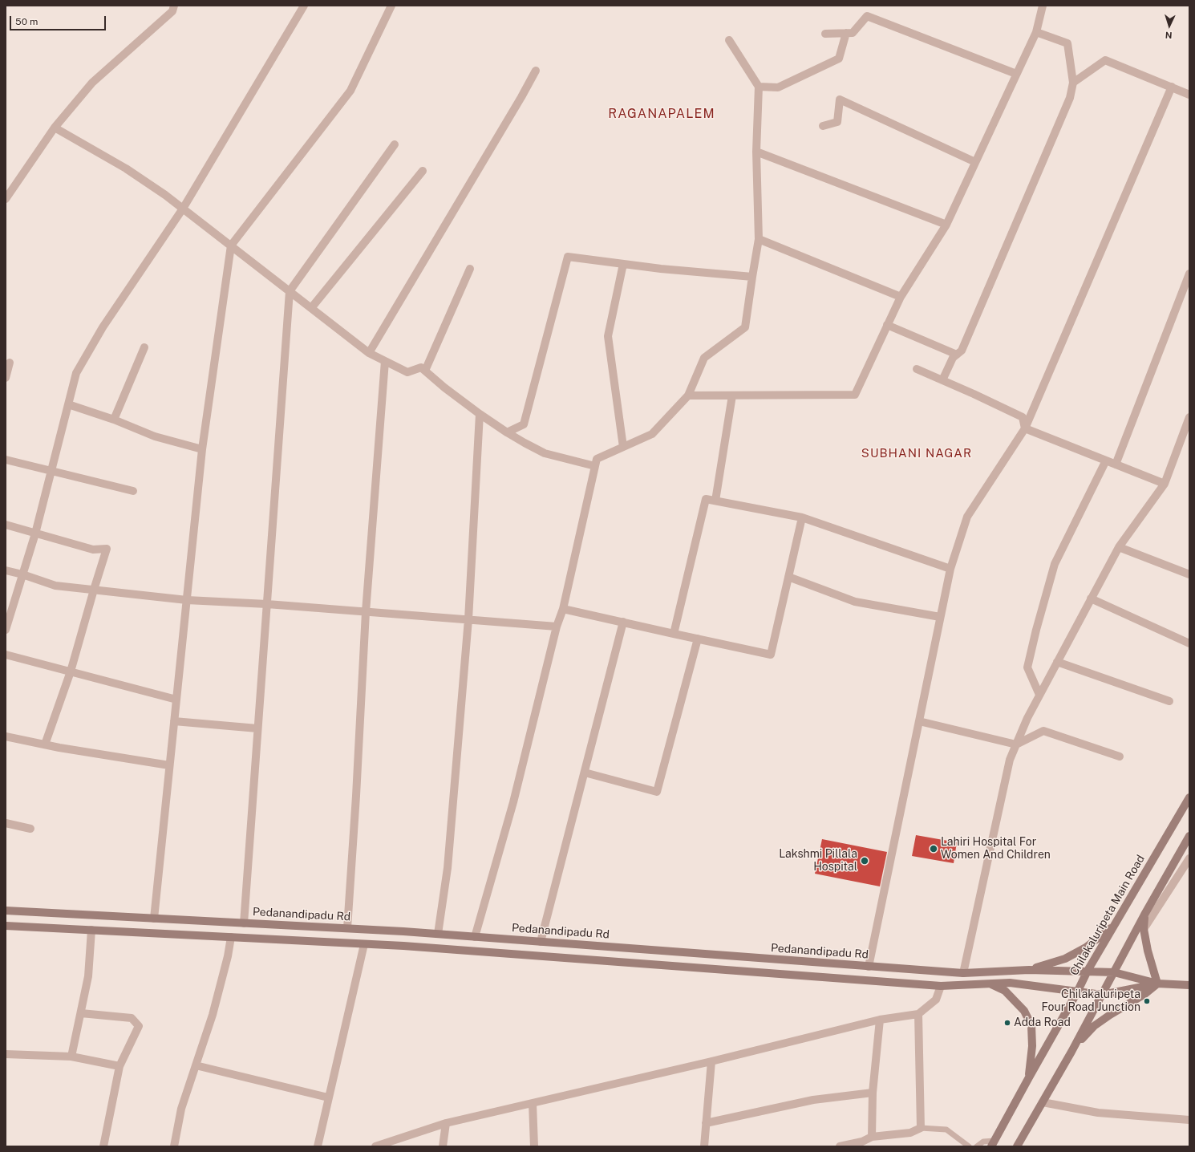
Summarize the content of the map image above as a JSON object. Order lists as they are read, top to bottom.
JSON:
{
  "streets": {
    "main road": ["Pedanandipadu Rd", "Chilakaluripeta Main Road"]
  },
  "crossings": [
    ["Pedanandipadu Rd", "Chilakaluripeta Main Road"]
  ],
  "districts": ["RAGANAPALEM", "SUBHANI NAGAR"],
  "places": [
    "Lahiri Hospital For Women And Children",
    "Lakshmi Pillala Hospital",
    "Chilakaluripeta Four Road Junction",
    "Adda Road"
  ],
  "scale_bar": "50 m",
  "north": "bottom"
}
